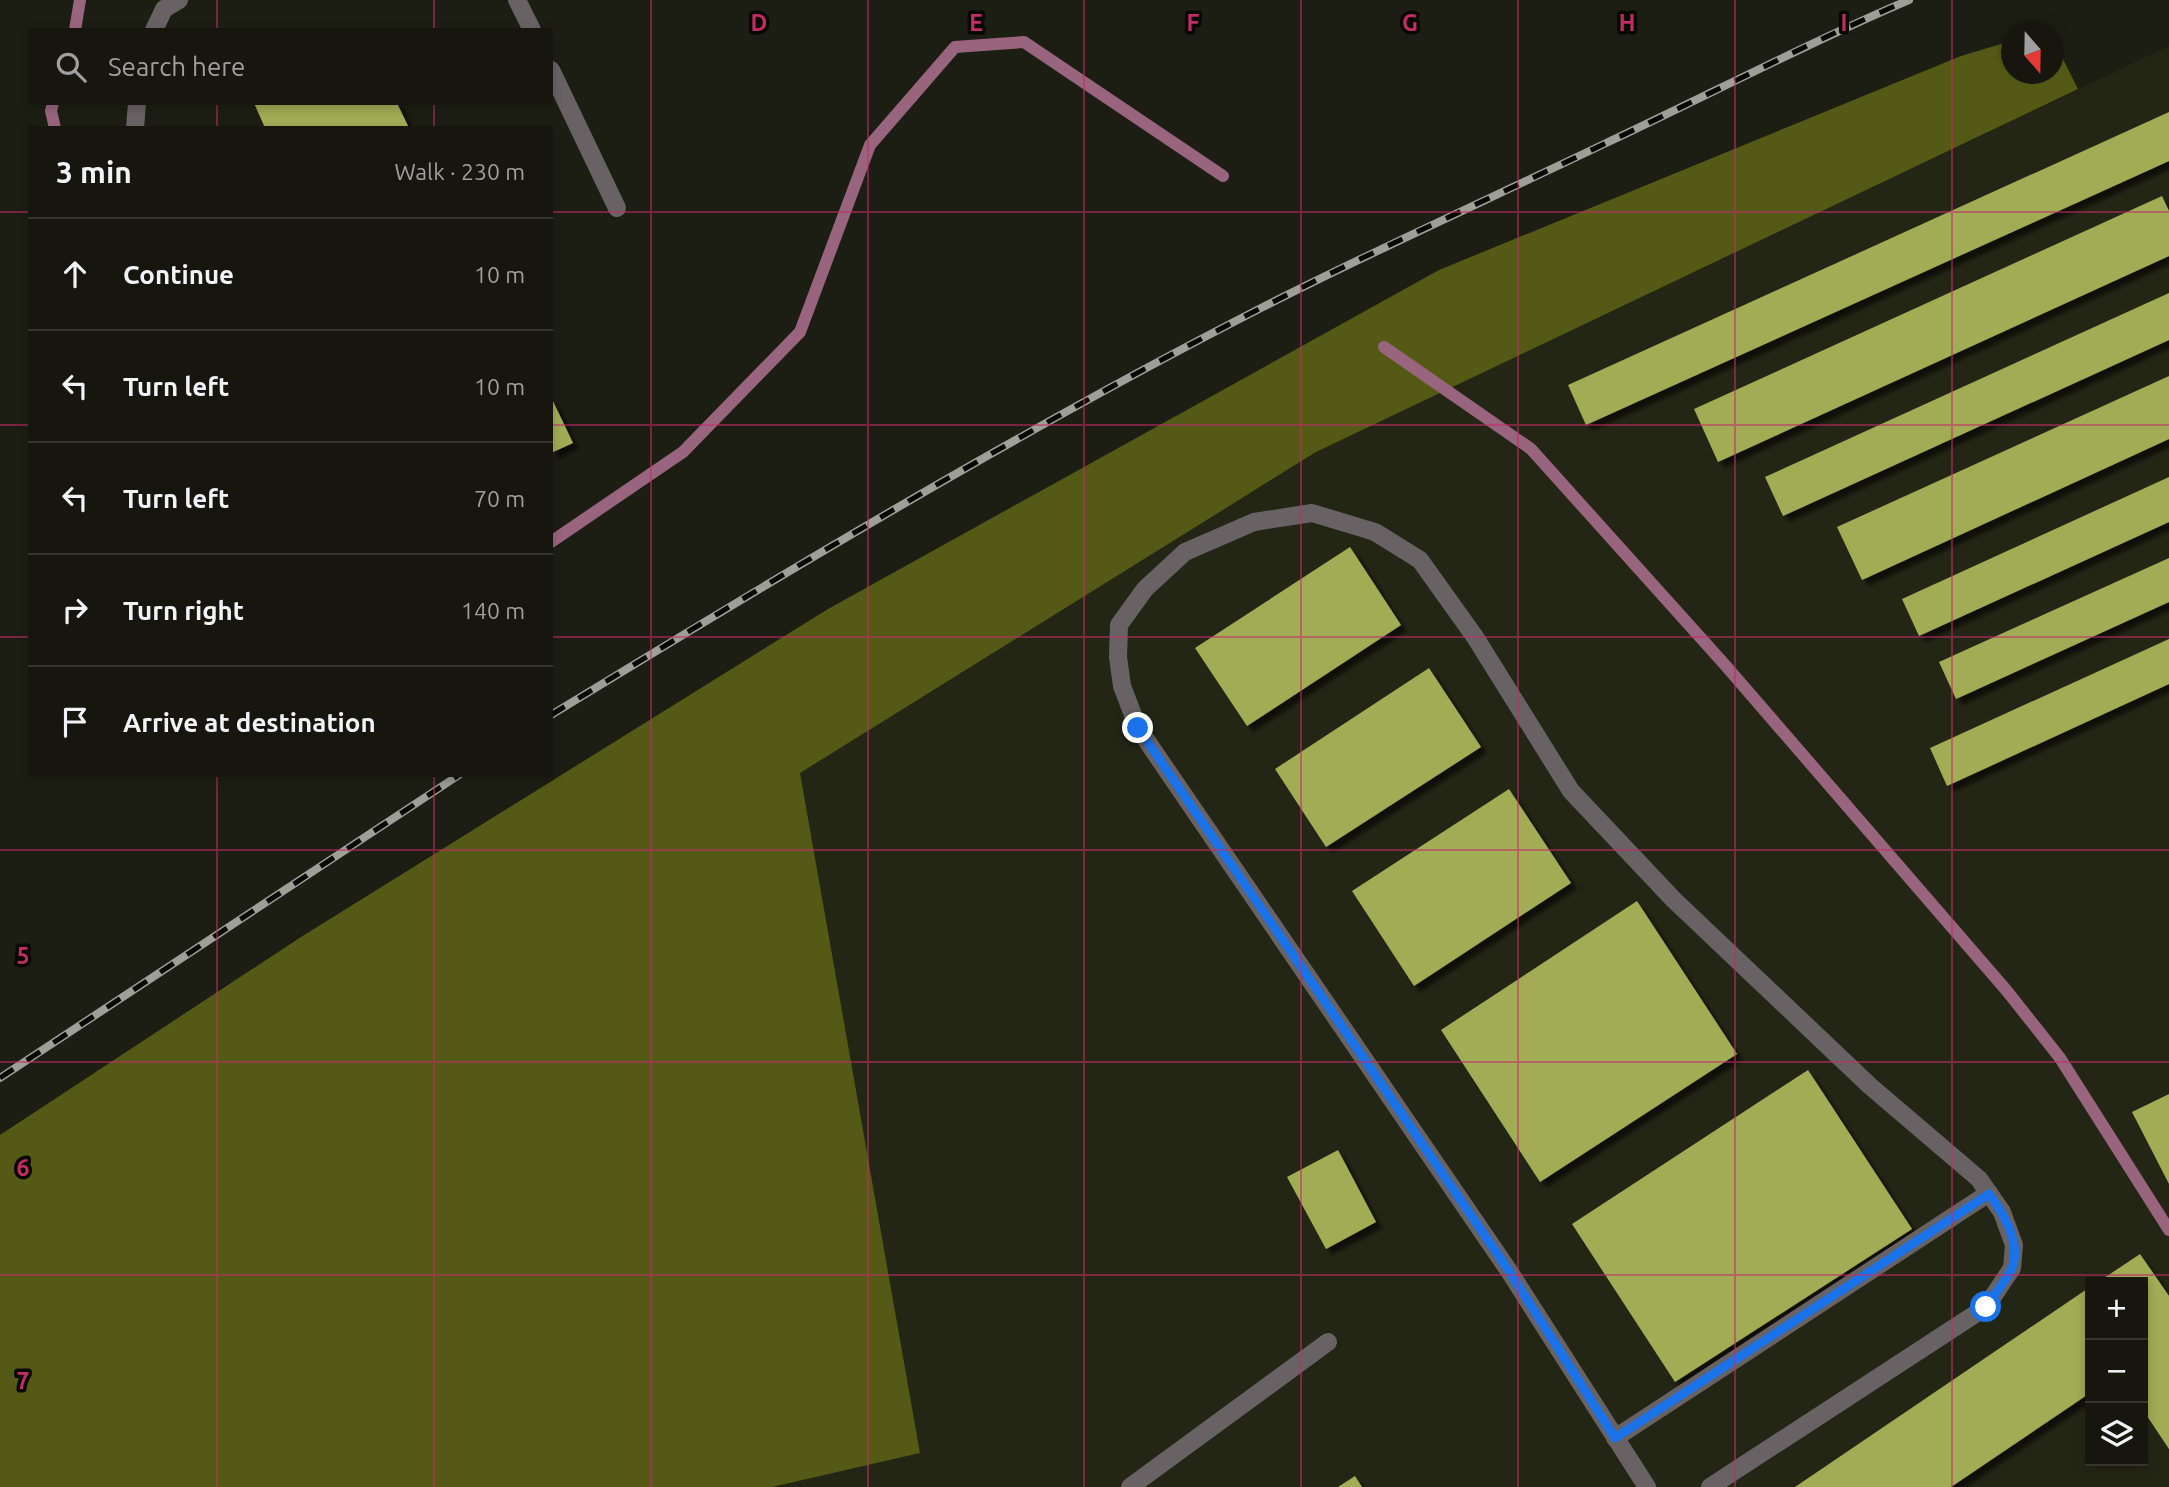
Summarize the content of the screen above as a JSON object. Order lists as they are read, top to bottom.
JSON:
{
  "north": "bottom",
  "page": {
    "search": "Search here",
    "heading": ["3 min", "Walk · 230 m"],
    "list": [
      ["Continue", "10 m"],
      ["Turn left", "10 m"],
      ["Turn left", "70 m"],
      ["Turn right", "140 m"],
      "Arrive at destination"
    ],
    "map_buttons": ["+", "−"]
  },
  "grid": {
    "columns": [
      "D",
      "E",
      "F",
      "G",
      "H",
      "I"
    ],
    "rows": ["5", "6", "7"]
  }
}
